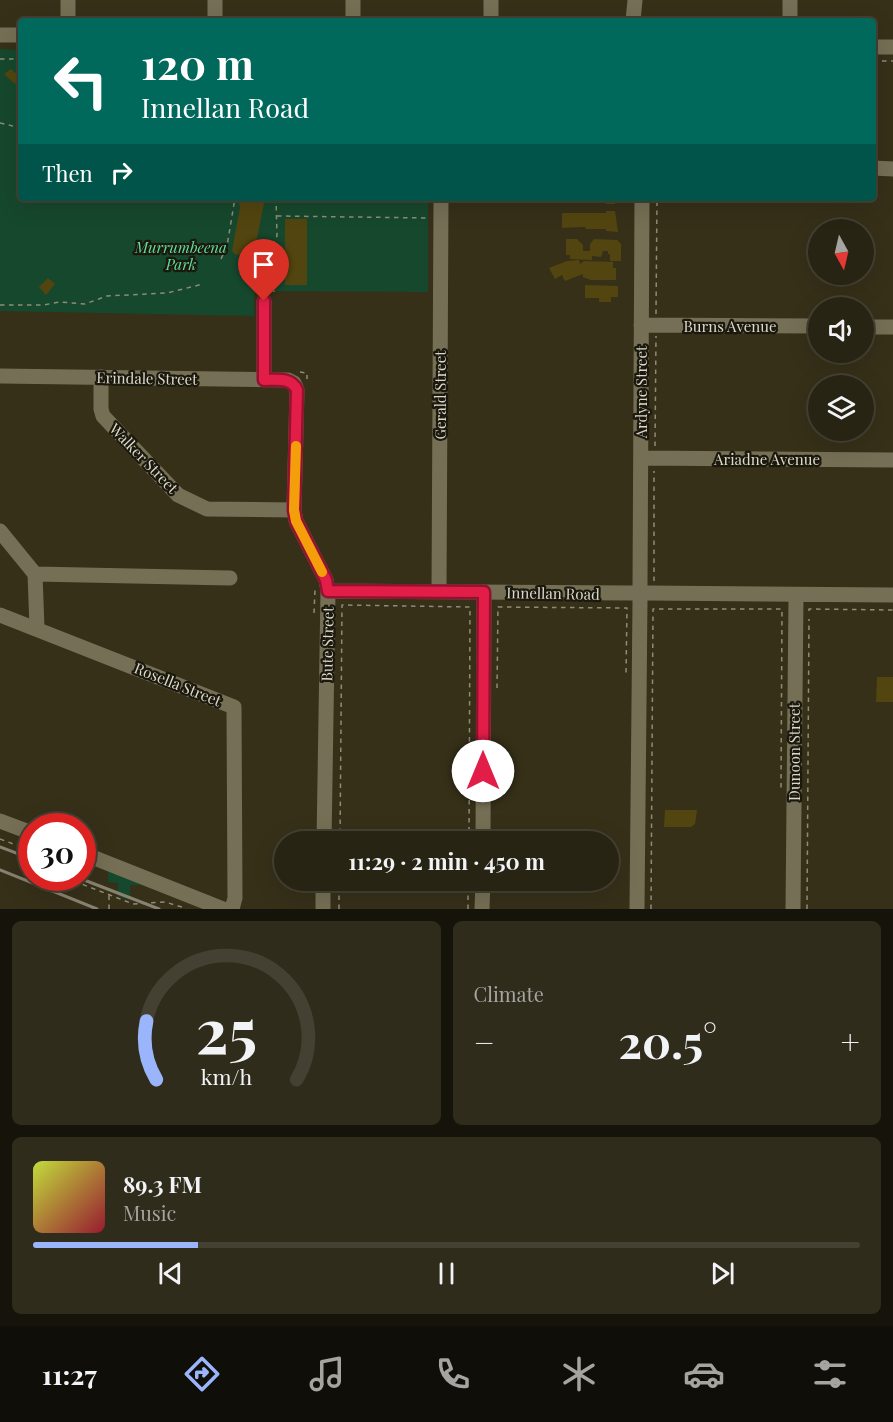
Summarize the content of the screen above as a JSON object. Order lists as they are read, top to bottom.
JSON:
{
  "streets": {
    "street": [
      "Burns Avenue",
      "Erindale Street",
      "Ardyne Street",
      "Gerald Street",
      "Walker Street",
      "Ariadne Avenue",
      "Innellan Road",
      "Bute Street",
      "Rosella Street",
      "Dunoon Street"
    ]
  },
  "crossings": [
    ["Burns Avenue", "Ardyne Street"],
    ["Erindale Street", "Walker Street"],
    ["Erindale Street", "Bute Street"],
    ["Ardyne Street", "Ariadne Avenue"],
    ["Ardyne Street", "Innellan Road"],
    ["Gerald Street", "Innellan Road"],
    ["Walker Street", "Bute Street"],
    ["Innellan Road", "Bute Street"],
    ["Innellan Road", "Dunoon Street"]
  ],
  "parks": ["Murrumbeena Park"],
  "north": "bottom",
  "page": {
    "turn": ["120 m", "Innellan Road"],
    "then": "Then",
    "limit": "30",
    "trip": "11:29 · 2 min · 450 m",
    "tile": "Climate",
    "heat": ["−", "20.5°", "+"],
    "song": ["89.3 FM", "Music"],
    "tabs": "11:27",
    "gauge": ["25", "km/h"]
  }
}
